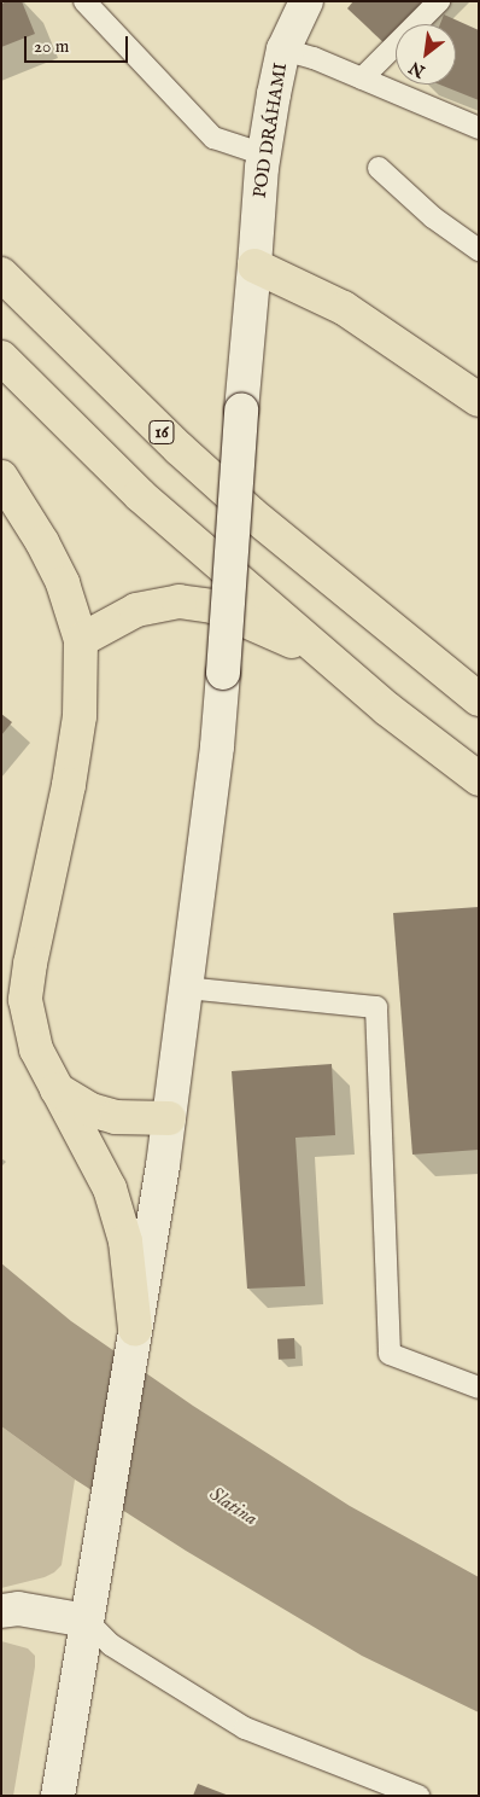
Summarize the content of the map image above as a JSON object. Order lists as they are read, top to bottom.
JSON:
{
  "streets": {
    "main road": ["16"],
    "street": ["POD DRÁHAMI"]
  },
  "water": ["Slatina"],
  "scale_bar": "20 m",
  "north": "bottom left"
}
